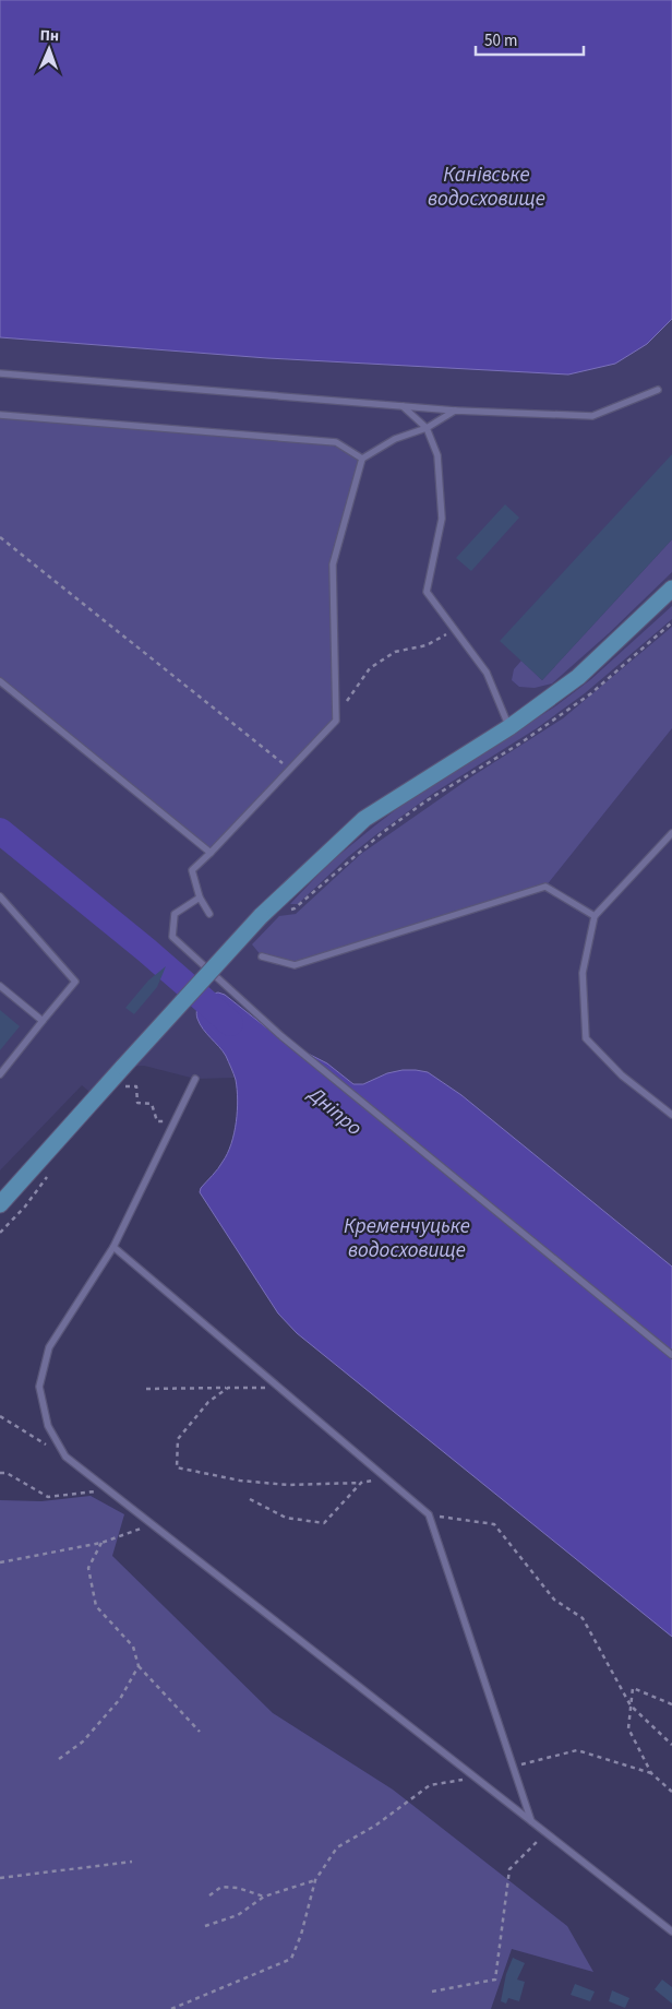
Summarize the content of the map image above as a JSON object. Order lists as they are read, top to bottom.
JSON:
{
  "water": ["Канівське водосховище", "Дніпро", "Кременчуцьке водосховище"],
  "scale_bar": "50 m",
  "north": "top"
}
